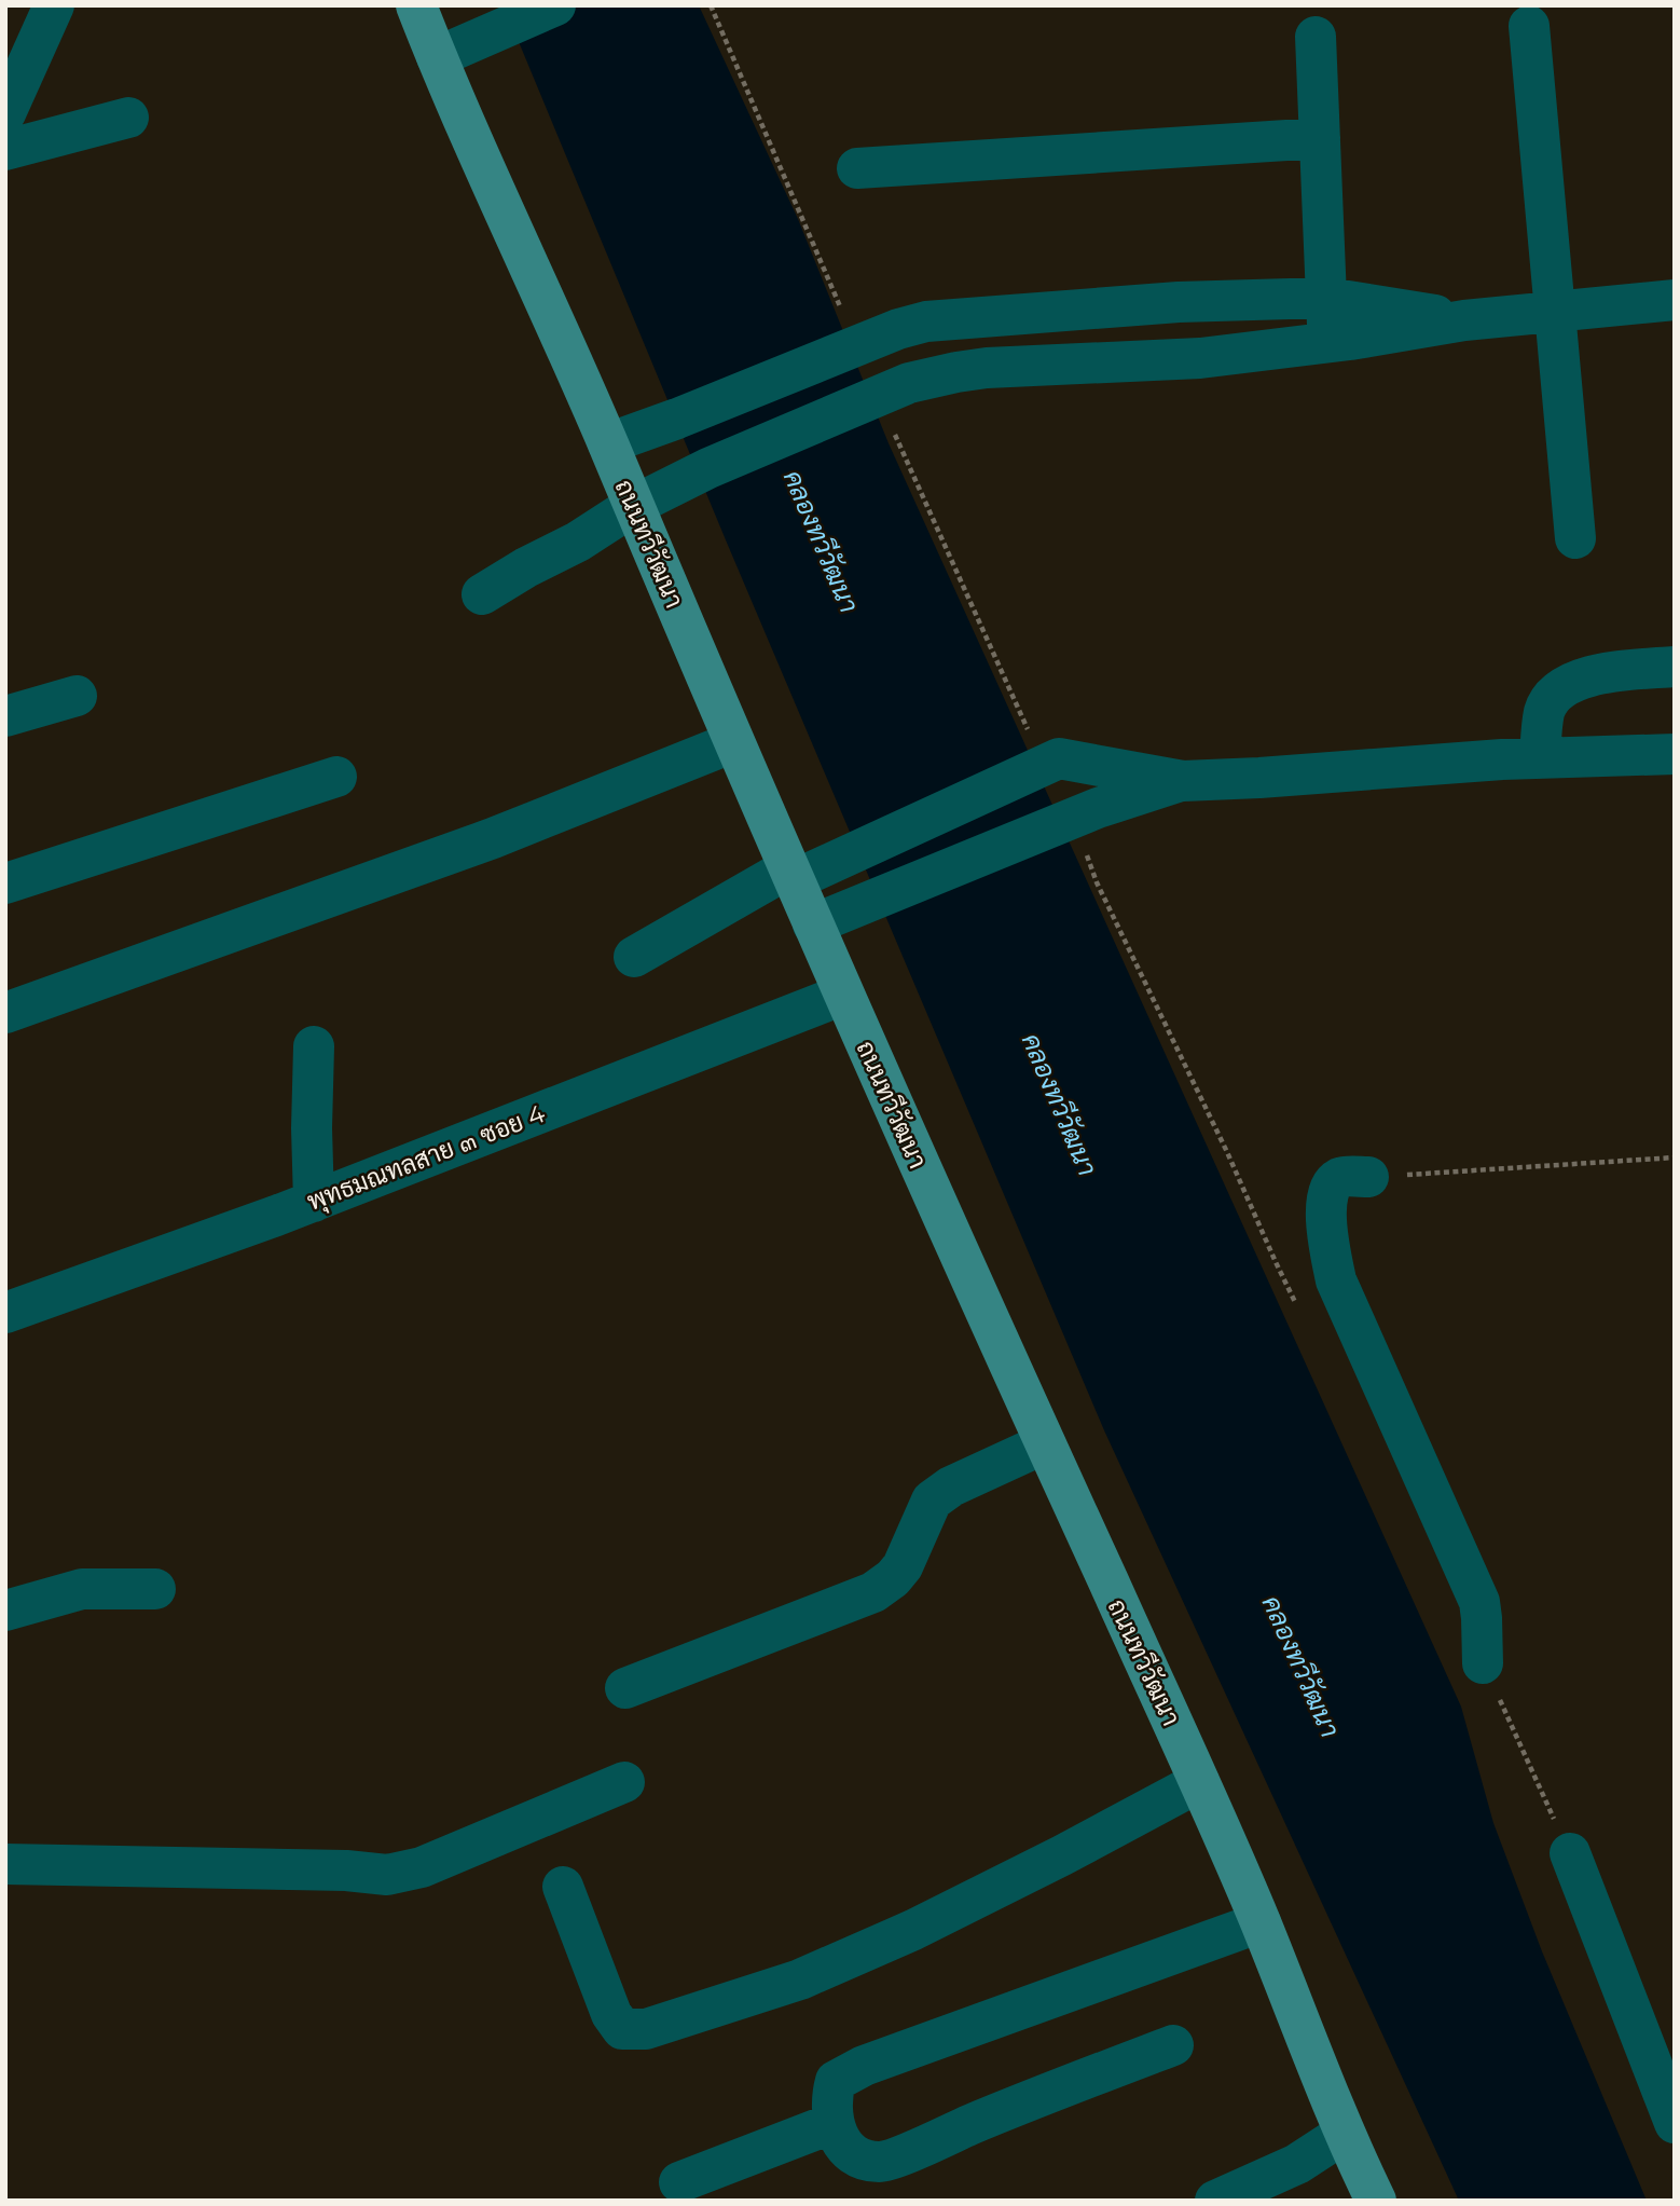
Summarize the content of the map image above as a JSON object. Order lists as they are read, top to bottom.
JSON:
{
  "streets": {
    "main road": ["ถนนทวีวัฒนา"],
    "street": ["พุทธมณทลสาย ๓ ซอย 4"]
  },
  "crossings": [
    ["ถนนทวีวัฒนา", "พุทธมณทลสาย ๓ ซอย 4"]
  ],
  "water": ["คลองทวีวัฒนา"]
}
